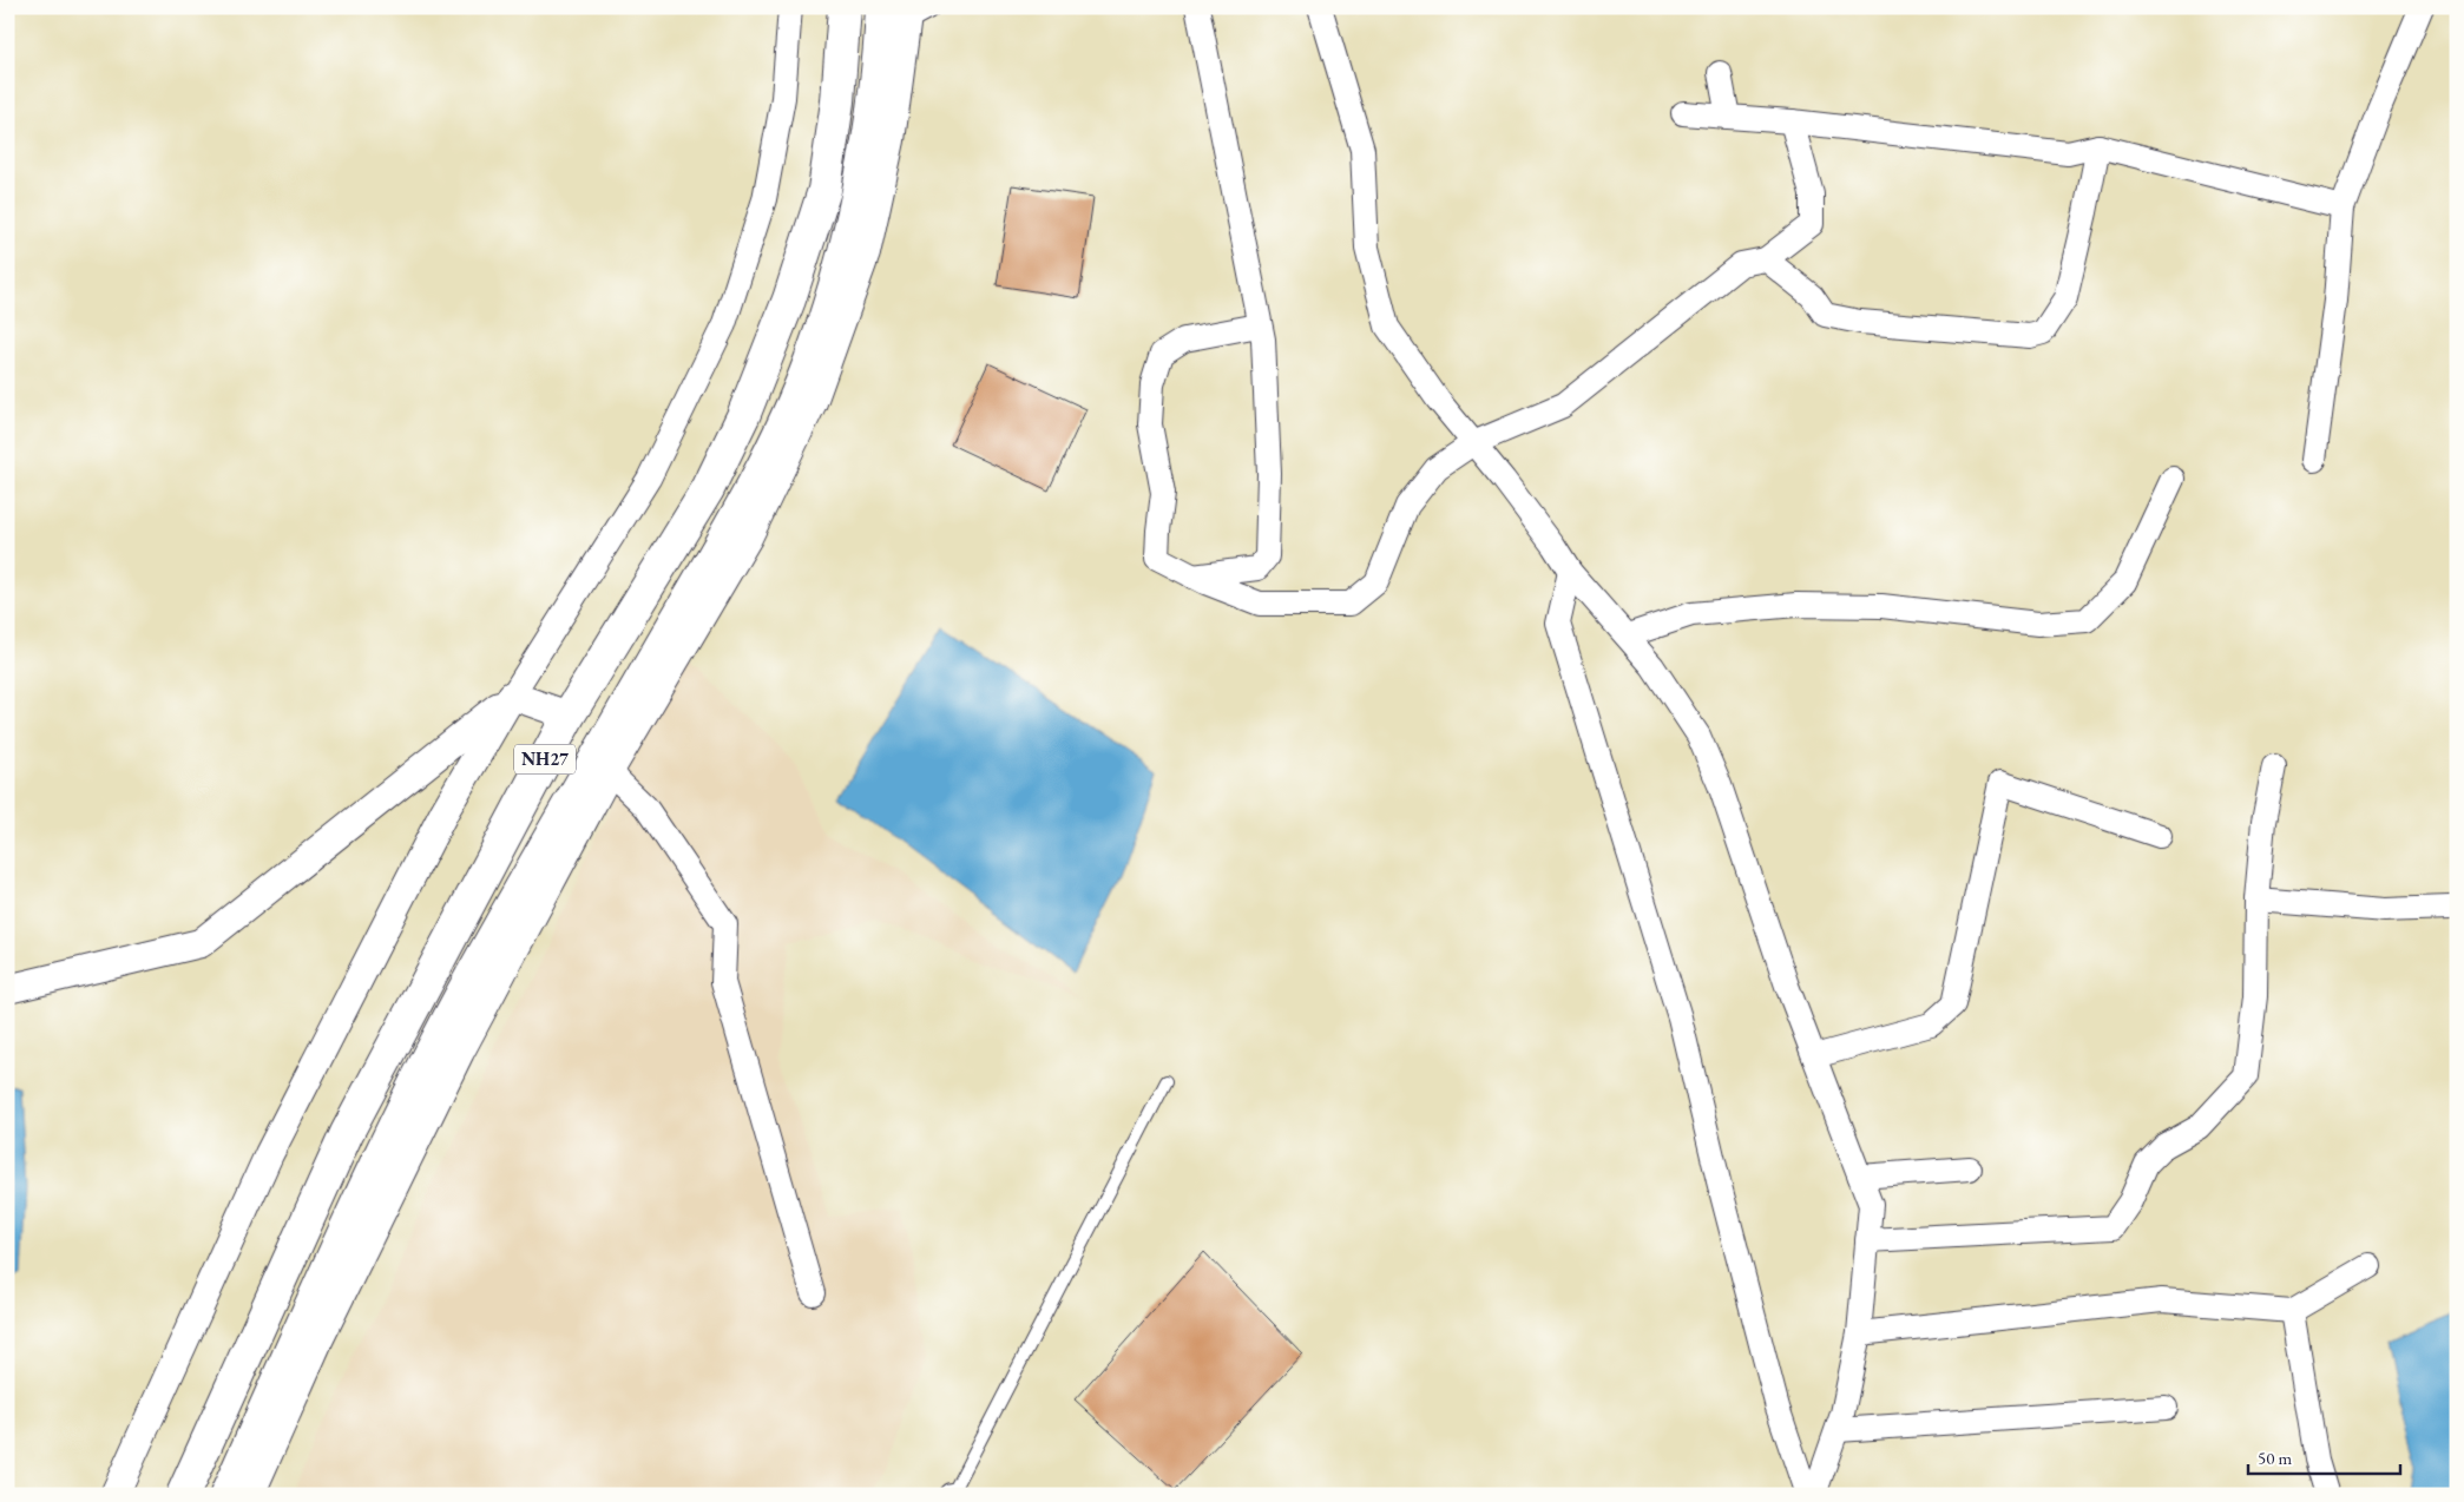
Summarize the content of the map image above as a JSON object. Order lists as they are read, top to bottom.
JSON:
{
  "streets": {
    "highway": ["NH27"]
  },
  "scale_bar": "50 m"
}
